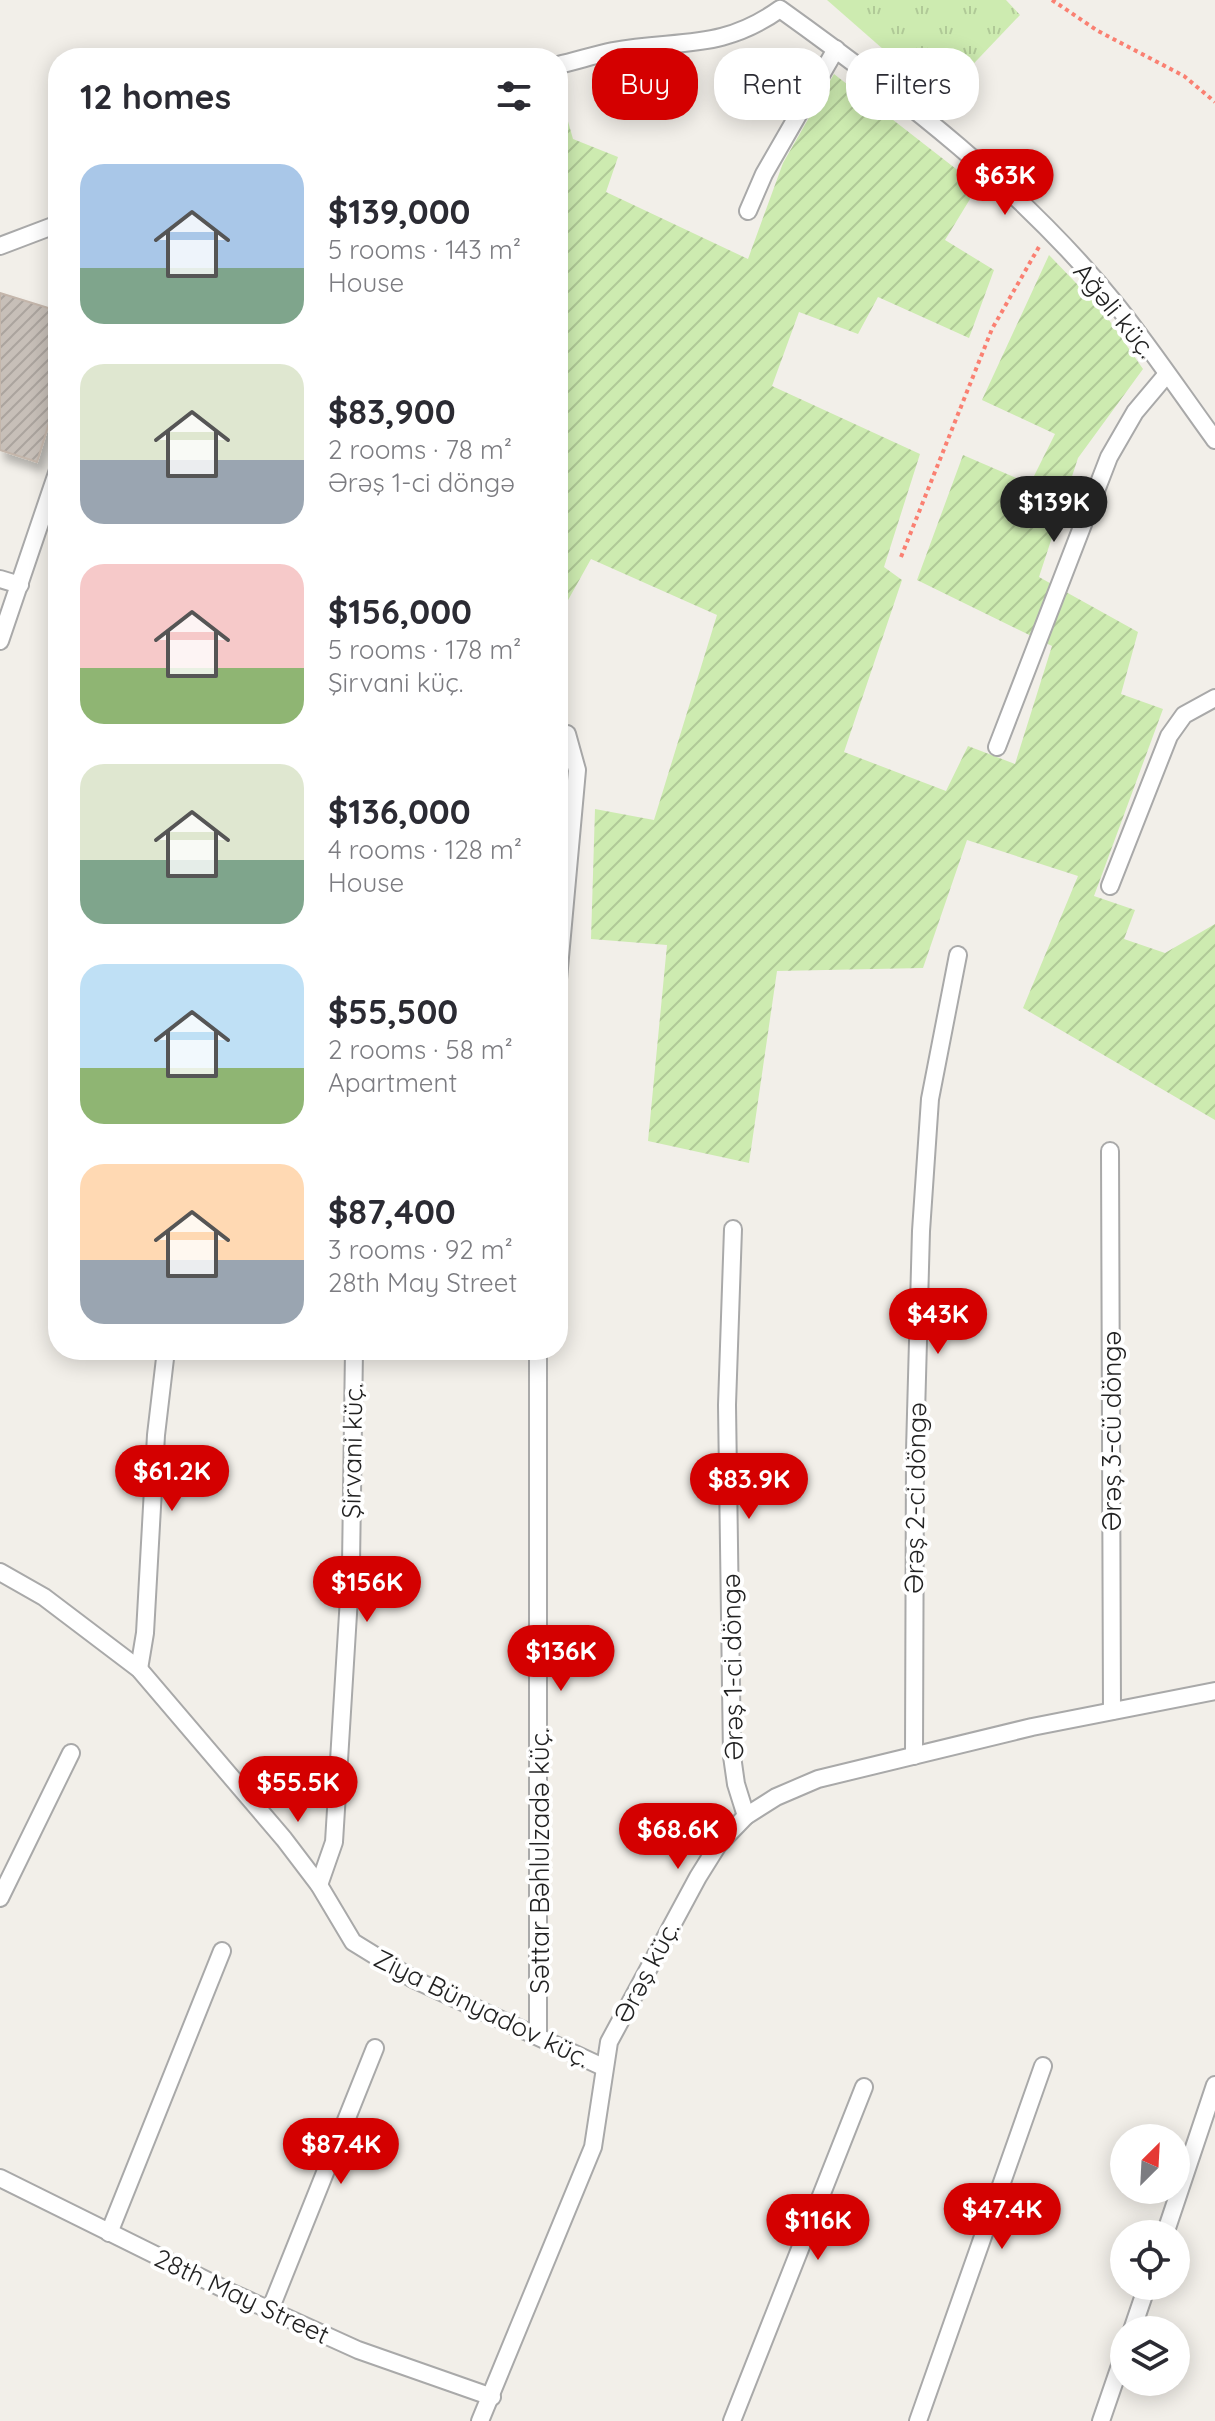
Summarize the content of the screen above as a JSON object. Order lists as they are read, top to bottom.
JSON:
{
  "streets": {
    "street": [
      "Ağəli küç.",
      "Ərəş 3-cü döngə",
      "Şirvani küç.",
      "Ərəş 2-ci döngə",
      "Ərəş 1-ci döngə",
      "Səttar Bəhlulzadə küç.",
      "Ərəş küç.",
      "Ziya Bünyadov küç.",
      "28th May Street"
    ]
  },
  "crossings": [
    ["Ərəş 3-cü döngə", "Ərəş küç."],
    ["Şirvani küç.", "Ziya Bünyadov küç."],
    ["Ərəş 2-ci döngə", "Ərəş küç."],
    ["Ərəş 1-ci döngə", "Ərəş küç."],
    ["Səttar Bəhlulzadə küç.", "Ziya Bünyadov küç."],
    ["Ərəş küç.", "Ziya Bünyadov küç."],
    ["Ərəş küç.", "28th May Street"]
  ],
  "north": "top right",
  "page": {
    "chip": ["Buy", "Rent", "Filters"],
    "heading": "12 homes",
    "list": [
      {
        "name": "$139,000",
        "note": "5 rooms · 143 m² · House"
      },
      {
        "name": "$83,900",
        "note": "2 rooms · 78 m² · Ərəş 1-ci döngə"
      },
      {
        "name": "$156,000",
        "note": "5 rooms · 178 m² · Şirvani küç."
      },
      {
        "name": "$136,000",
        "note": "4 rooms · 128 m² · House"
      },
      {
        "name": "$55,500",
        "note": "2 rooms · 58 m² · Apartment"
      },
      {
        "name": "$87,400",
        "note": "3 rooms · 92 m² · 28th May Street"
      }
    ],
    "price": [
      "$63K",
      "$139K",
      "$43K",
      "$61.2K",
      "$83.9K",
      "$156K",
      "$136K",
      "$55.5K",
      "$68.6K",
      "$87.4K",
      "$47.4K",
      "$116K"
    ]
  }
}
